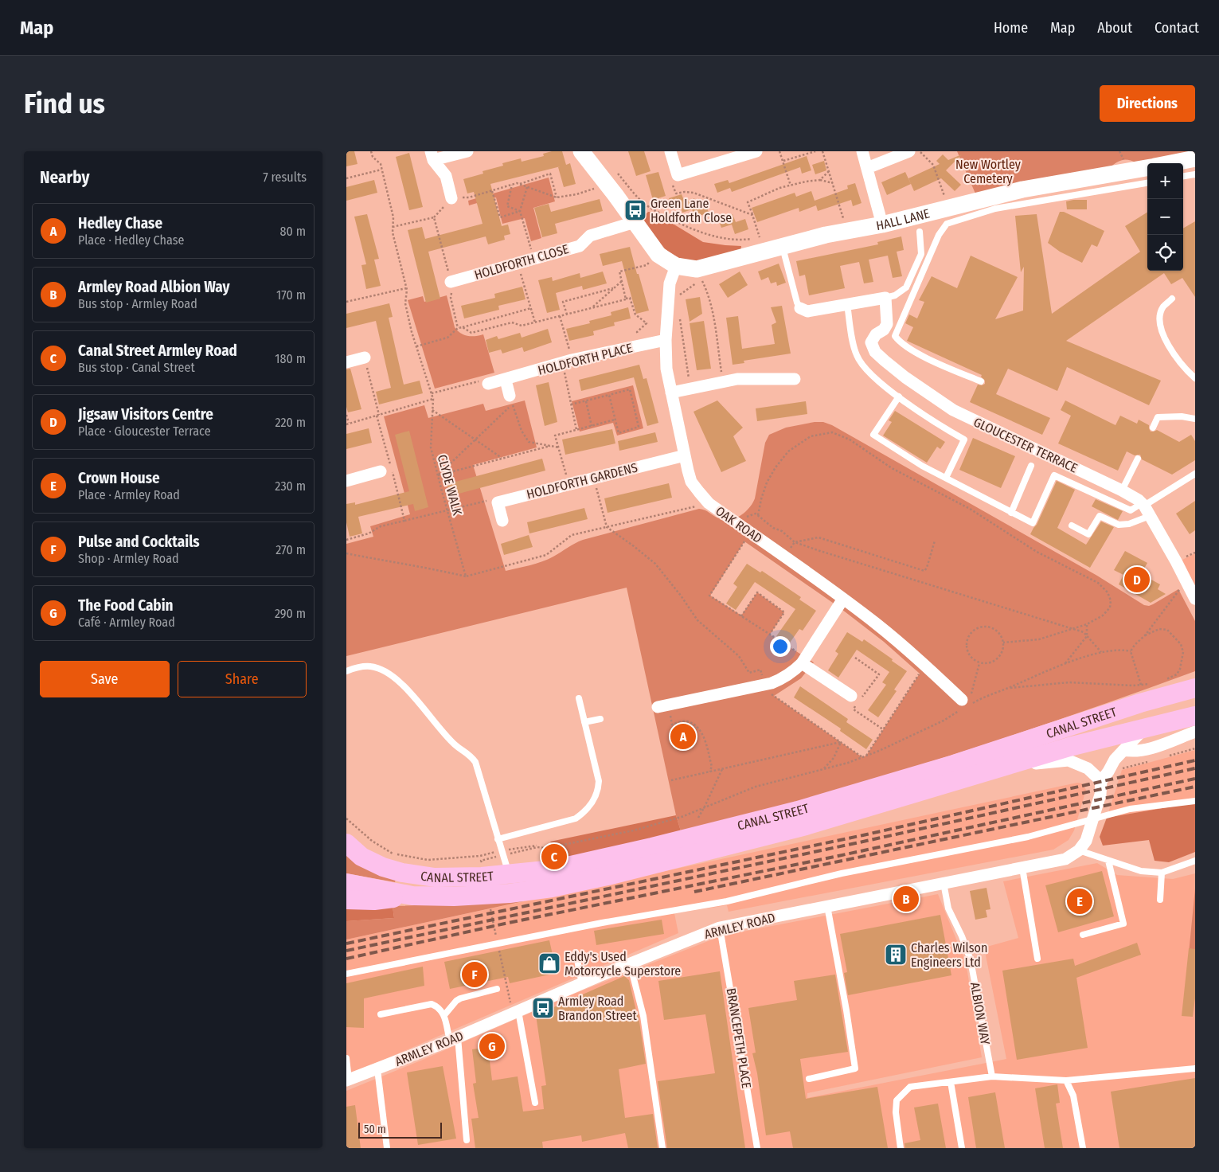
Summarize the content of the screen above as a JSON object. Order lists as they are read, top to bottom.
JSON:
{
  "streets": {
    "main road": ["CANAL STREET"],
    "street": [
      "HALL LANE",
      "HOLDFORTH CLOSE",
      "HOLDFORTH PLACE",
      "GLOUCESTER TERRACE",
      "HOLDFORTH GARDENS",
      "OAK ROAD",
      "ARMLEY ROAD"
    ],
    "lane": ["ALBION WAY", "BRANCEPETH PLACE"],
    "path": ["CLYDE WALK"]
  },
  "crossings": [
    ["HALL LANE", "OAK ROAD"],
    ["HOLDFORTH PLACE", "OAK ROAD"],
    ["HOLDFORTH GARDENS", "OAK ROAD"],
    ["ARMLEY ROAD", "ALBION WAY"],
    ["ARMLEY ROAD", "BRANCEPETH PLACE"]
  ],
  "parks": ["New Wortley Cemetery"],
  "places": {
    "bus stop": ["Green Lane Holdforth Close", "Armley Road Brandon Street"],
    "building": ["Charles Wilson Engineers Ltd"],
    "shop": ["Eddy's Used Motorcycle Superstore"]
  },
  "scale_bar": "50 m",
  "page": {
    "header": "Map",
    "nav": [
      "Home",
      "Map",
      "About",
      "Contact"
    ],
    "buttons": [
      "Directions",
      ["Save", "Share"]
    ],
    "title": "Find us",
    "heading": ["Nearby", "7 results"],
    "map_buttons": ["+", "−"],
    "list": [
      {
        "mark": "A",
        "name": "Hedley Chase",
        "note": "Place · Hedley Chase",
        "value": "80 m"
      },
      {
        "mark": "B",
        "name": "Armley Road Albion Way",
        "note": "Bus stop · Armley Road",
        "value": "170 m"
      },
      {
        "mark": "C",
        "name": "Canal Street Armley Road",
        "note": "Bus stop · Canal Street",
        "value": "180 m"
      },
      {
        "mark": "D",
        "name": "Jigsaw Visitors Centre",
        "note": "Place · Gloucester Terrace",
        "value": "220 m"
      },
      {
        "mark": "E",
        "name": "Crown House",
        "note": "Place · Armley Road",
        "value": "230 m"
      },
      {
        "mark": "F",
        "name": "Pulse and Cocktails",
        "note": "Shop · Armley Road",
        "value": "270 m"
      },
      {
        "mark": "G",
        "name": "The Food Cabin",
        "note": "Café · Armley Road",
        "value": "290 m"
      }
    ],
    "pins": [
      "D",
      "A",
      "C",
      "B",
      "E",
      "F",
      "G"
    ],
    "scale": "50 m"
  }
}
